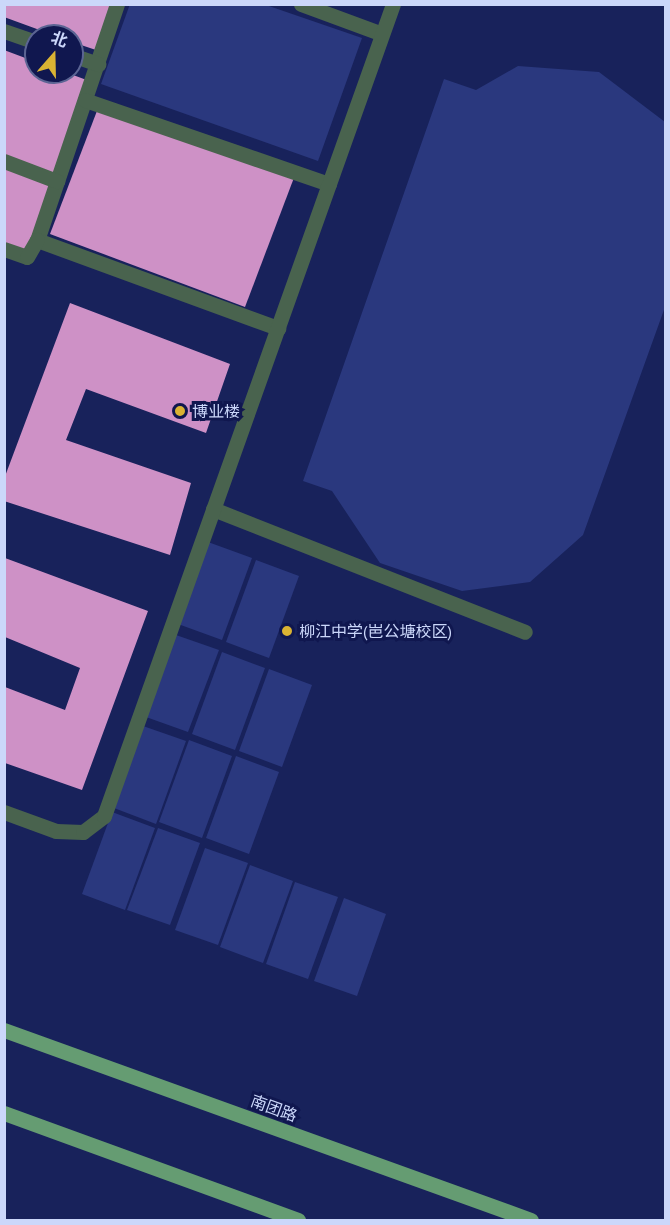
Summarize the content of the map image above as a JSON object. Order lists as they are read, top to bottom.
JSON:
{
  "streets": {
    "main road": ["南团路"]
  },
  "places": ["博业楼", "柳江中学(岜公塘校区)"],
  "north": "top"
}
